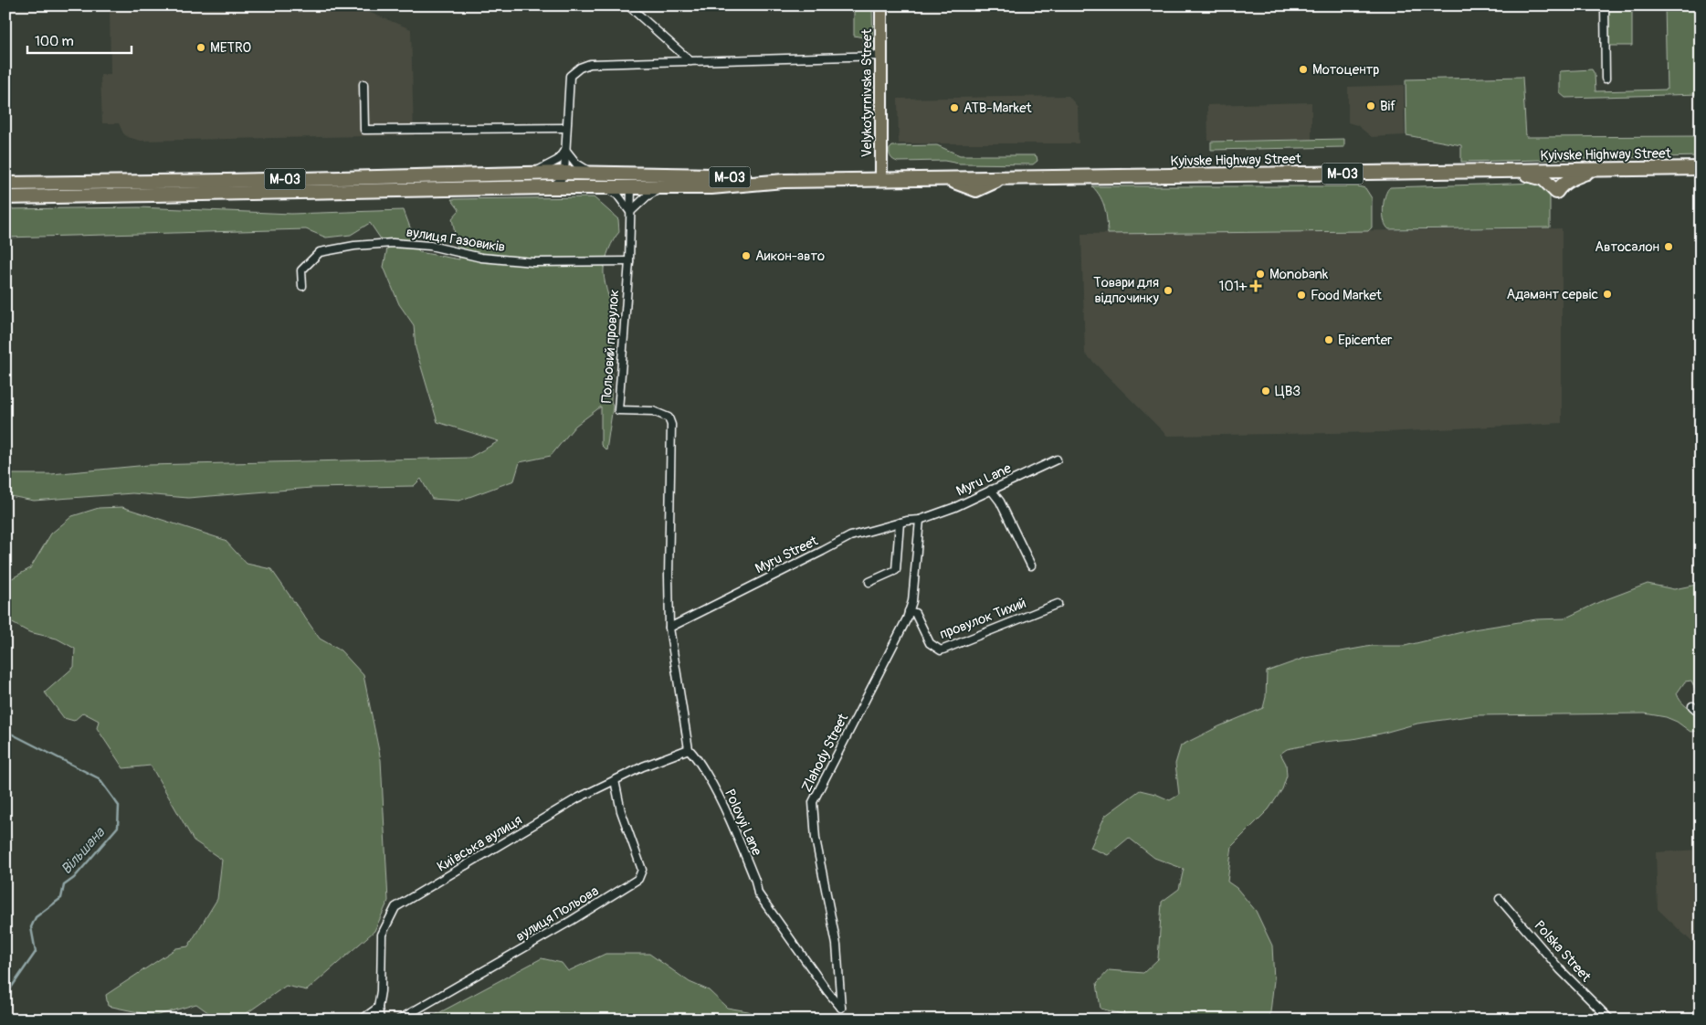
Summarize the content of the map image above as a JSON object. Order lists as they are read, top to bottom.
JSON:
{
  "streets": {
    "highway": ["Kyivske Highway Street", "М-03"],
    "main road": ["Velykotyrnivska Street"],
    "street": [
      "вулиця Газовиків",
      "Польовий провулок",
      "Myru Lane",
      "Myru Street",
      "провулок Тихий",
      "Zlahody Street",
      "Polovyi Lane",
      "Київська вулиця",
      "вулиця Польова",
      "Polska Street"
    ]
  },
  "crossings": [
    ["Velykotyrnivska Street", "Kyivske Highway Street"],
    ["Velykotyrnivska Street", "М-03"],
    ["Kyivske Highway Street", "М-03"],
    ["М-03", "Польовий провулок"],
    ["вулиця Газовиків", "Польовий провулок"],
    ["Польовий провулок", "Myru Street"],
    ["Myru Lane", "Myru Street"],
    ["Myru Lane", "Zlahody Street"],
    ["Myru Street", "Zlahody Street"],
    ["провулок Тихий", "Zlahody Street"],
    ["Zlahody Street", "Polovyi Lane"],
    ["Polovyi Lane", "Київська вулиця"],
    ["Київська вулиця", "вулиця Польова"]
  ],
  "water": ["Вільшана"],
  "places": {
    "other": [
      "METRO",
      "Мотоцентр",
      "Bif",
      "ATB-Market",
      "Автосалон",
      "Аикон-авто",
      "Monobank",
      "Товари для відпочинку",
      "Адамант сервіс",
      "Food Market",
      "Epicenter",
      "ЦВЗ"
    ],
    "health": ["101+"]
  },
  "scale_bar": "100 m"
}
